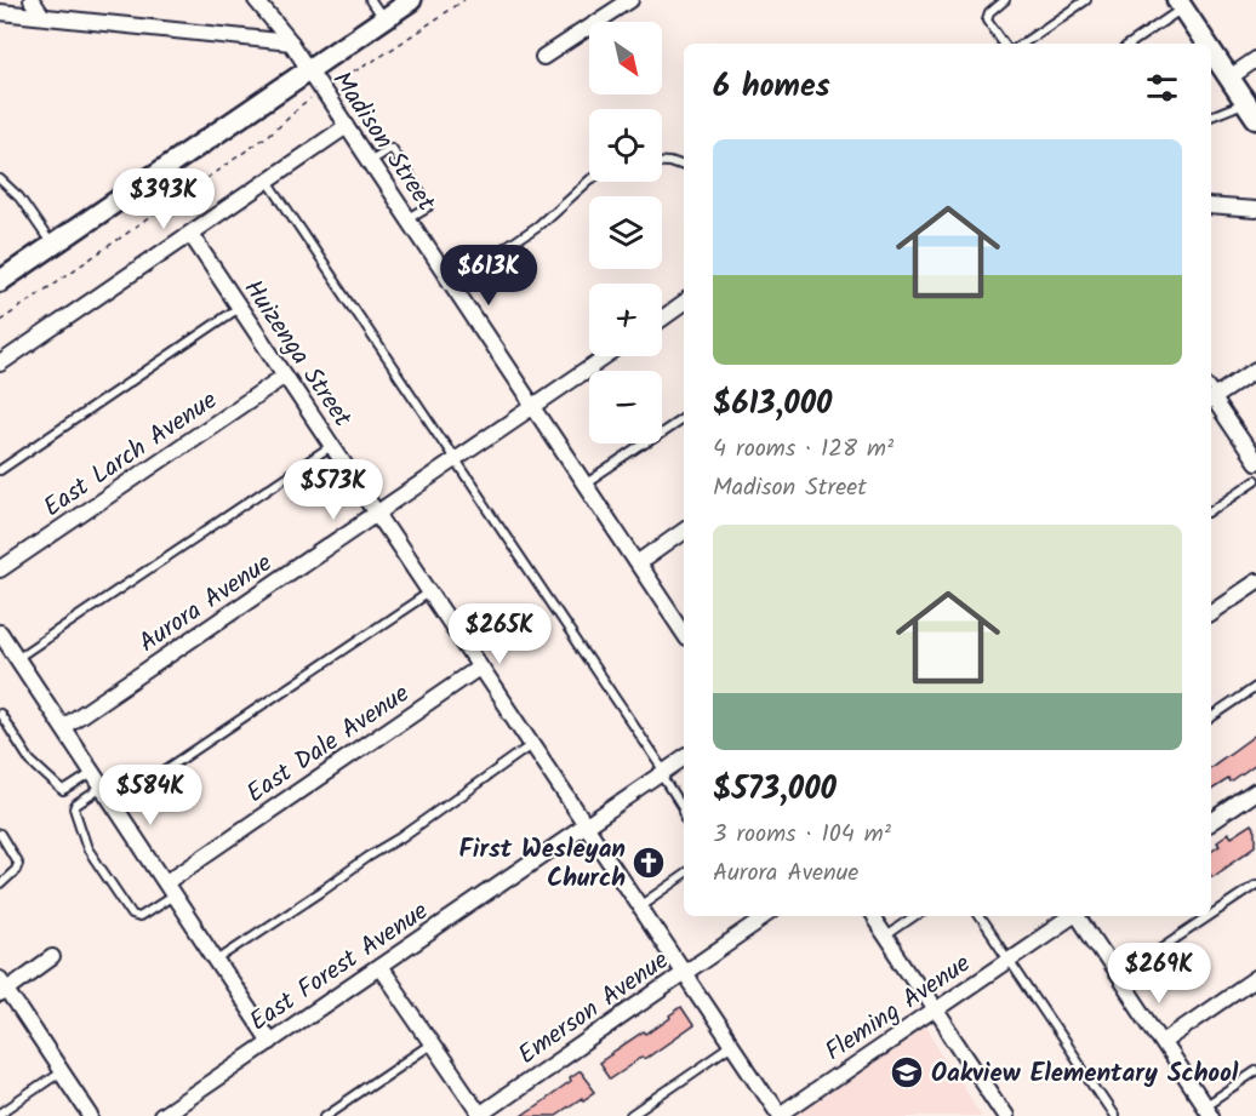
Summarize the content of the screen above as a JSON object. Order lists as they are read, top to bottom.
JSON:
{
  "streets": {
    "street": [
      "Madison Street",
      "Huizenga Street",
      "East Larch Avenue",
      "Aurora Avenue",
      "East Dale Avenue",
      "East Forest Avenue",
      "Emerson Avenue",
      "Fleming Avenue"
    ]
  },
  "crossings": [
    ["Madison Street", "Aurora Avenue"],
    ["Huizenga Street", "East Larch Avenue"],
    ["Huizenga Street", "Aurora Avenue"],
    ["Huizenga Street", "East Dale Avenue"],
    ["Huizenga Street", "East Forest Avenue"],
    ["Huizenga Street", "Emerson Avenue"],
    ["Huizenga Street", "Fleming Avenue"]
  ],
  "places": {
    "church": ["First Wesleyan Church"],
    "school or university": ["Oakview Elementary School"]
  },
  "north": "bottom right",
  "page": {
    "map_buttons": ["+", "−"],
    "heading": "6 homes",
    "list": [
      {
        "name": "$613,000",
        "note": "4 rooms · 128 m² · Madison Street"
      },
      {
        "name": "$573,000",
        "note": "3 rooms · 104 m² · Aurora Avenue"
      }
    ],
    "price": [
      "$393K",
      "$613K",
      "$573K",
      "$265K",
      "$584K",
      "$269K"
    ]
  }
}
